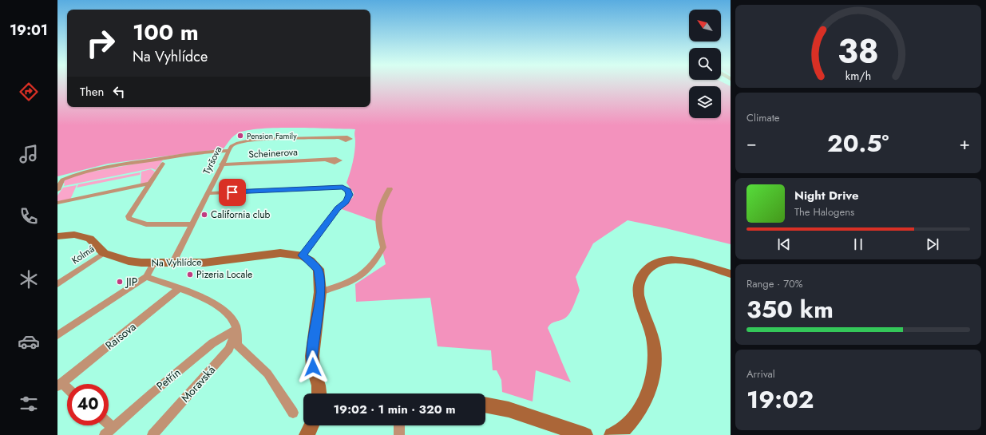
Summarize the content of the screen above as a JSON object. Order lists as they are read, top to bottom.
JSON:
{
  "streets": {
    "street": [
      "Scheinerova",
      "Tyršova",
      "Kolmá",
      "Na Vyhlídce",
      "Raisova",
      "Petřín",
      "Moravská"
    ]
  },
  "crossings": [
    ["Scheinerova", "Tyršova"],
    ["Tyršova", "Na Vyhlídce"],
    ["Kolmá", "Na Vyhlídce"],
    ["Petřín", "Moravská"]
  ],
  "places": [
    "Pension Family",
    "California club",
    "Pizeria Locale",
    "JIP"
  ],
  "north": "top left",
  "page": {
    "tabs": "19:01",
    "turn": ["100 m", "Na Vyhlídce"],
    "then": "Then",
    "tile": [
      "Climate",
      ["Range · 70%", "350 km"],
      ["Arrival", "19:02"]
    ],
    "heat": ["−", "20.5°", "+"],
    "song": ["Night Drive", "The Halogens"],
    "limit": "40",
    "trip": "19:02 · 1 min · 320 m",
    "gauge": ["38", "km/h"]
  }
}
